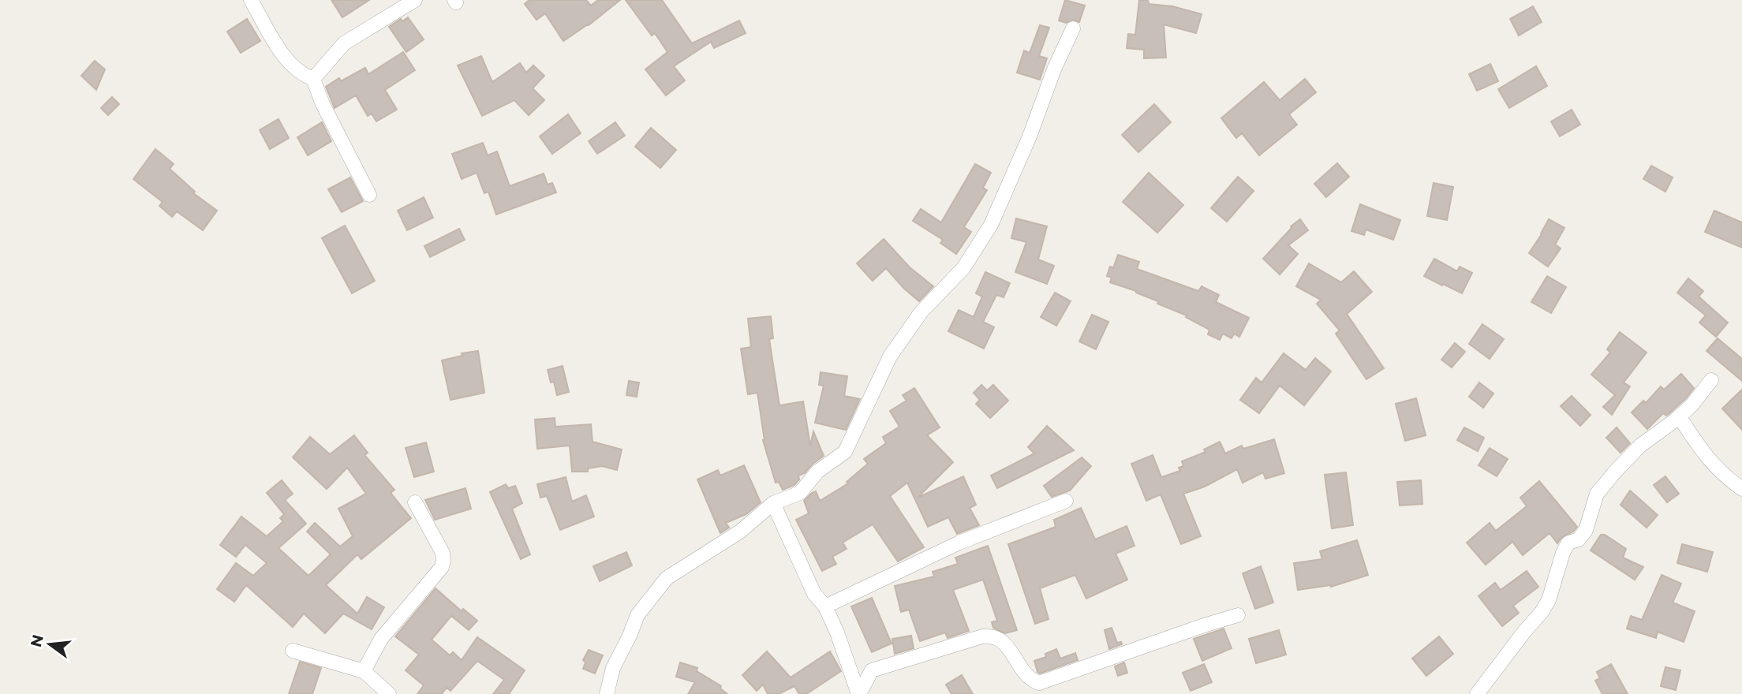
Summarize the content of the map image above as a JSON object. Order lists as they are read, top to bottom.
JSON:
{
  "north": "left"
}
